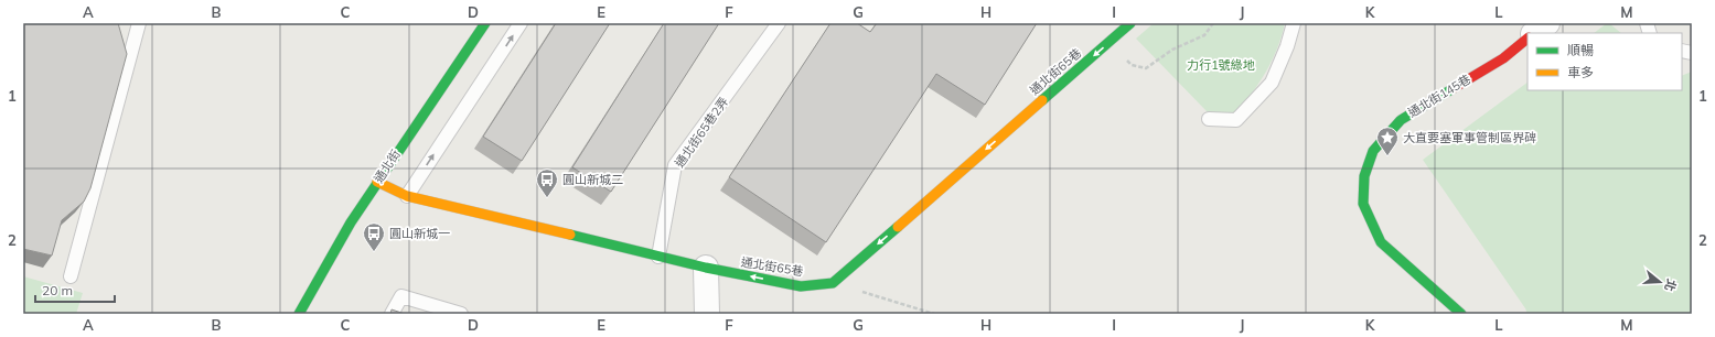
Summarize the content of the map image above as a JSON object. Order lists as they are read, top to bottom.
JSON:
{
  "streets": {
    "street": ["通北街65巷", "通北街145巷", "通北街"],
    "lane": ["通北街65巷2弄"]
  },
  "crossings": [
    ["通北街65巷", "通北街65巷2弄"],
    ["通北街65巷", "通北街"]
  ],
  "one_way": ["通北街65巷"],
  "parks": ["力行1號綠地"],
  "places": {
    "place": ["大直要塞軍事管制區界碑"],
    "bus stop": ["圓山新城二", "圓山新城一"]
  },
  "legend": ["順暢", "車多"],
  "scale_bar": "20 m",
  "north": "right",
  "grid": {
    "columns": [
      "A",
      "B",
      "C",
      "D",
      "E",
      "F",
      "G",
      "H",
      "I",
      "J",
      "K",
      "L",
      "M"
    ],
    "rows": ["1", "2"]
  }
}
